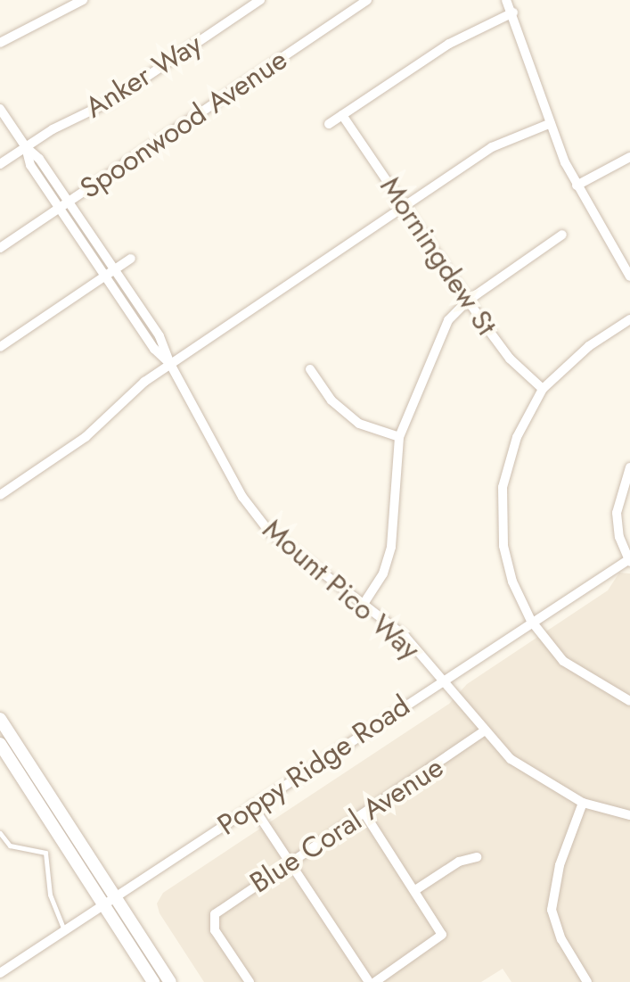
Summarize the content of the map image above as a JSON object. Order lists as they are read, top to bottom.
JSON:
{
  "streets": {
    "street": [
      "Anker Way",
      "Spoonwood Avenue",
      "Morningdew St",
      "Mount Pico Way",
      "Poppy Ridge Road",
      "Blue Coral Avenue"
    ]
  },
  "crossings": [
    ["Anker Way", "Mount Pico Way"],
    ["Spoonwood Avenue", "Mount Pico Way"],
    ["Mount Pico Way", "Poppy Ridge Road"],
    ["Mount Pico Way", "Blue Coral Avenue"]
  ]
}
